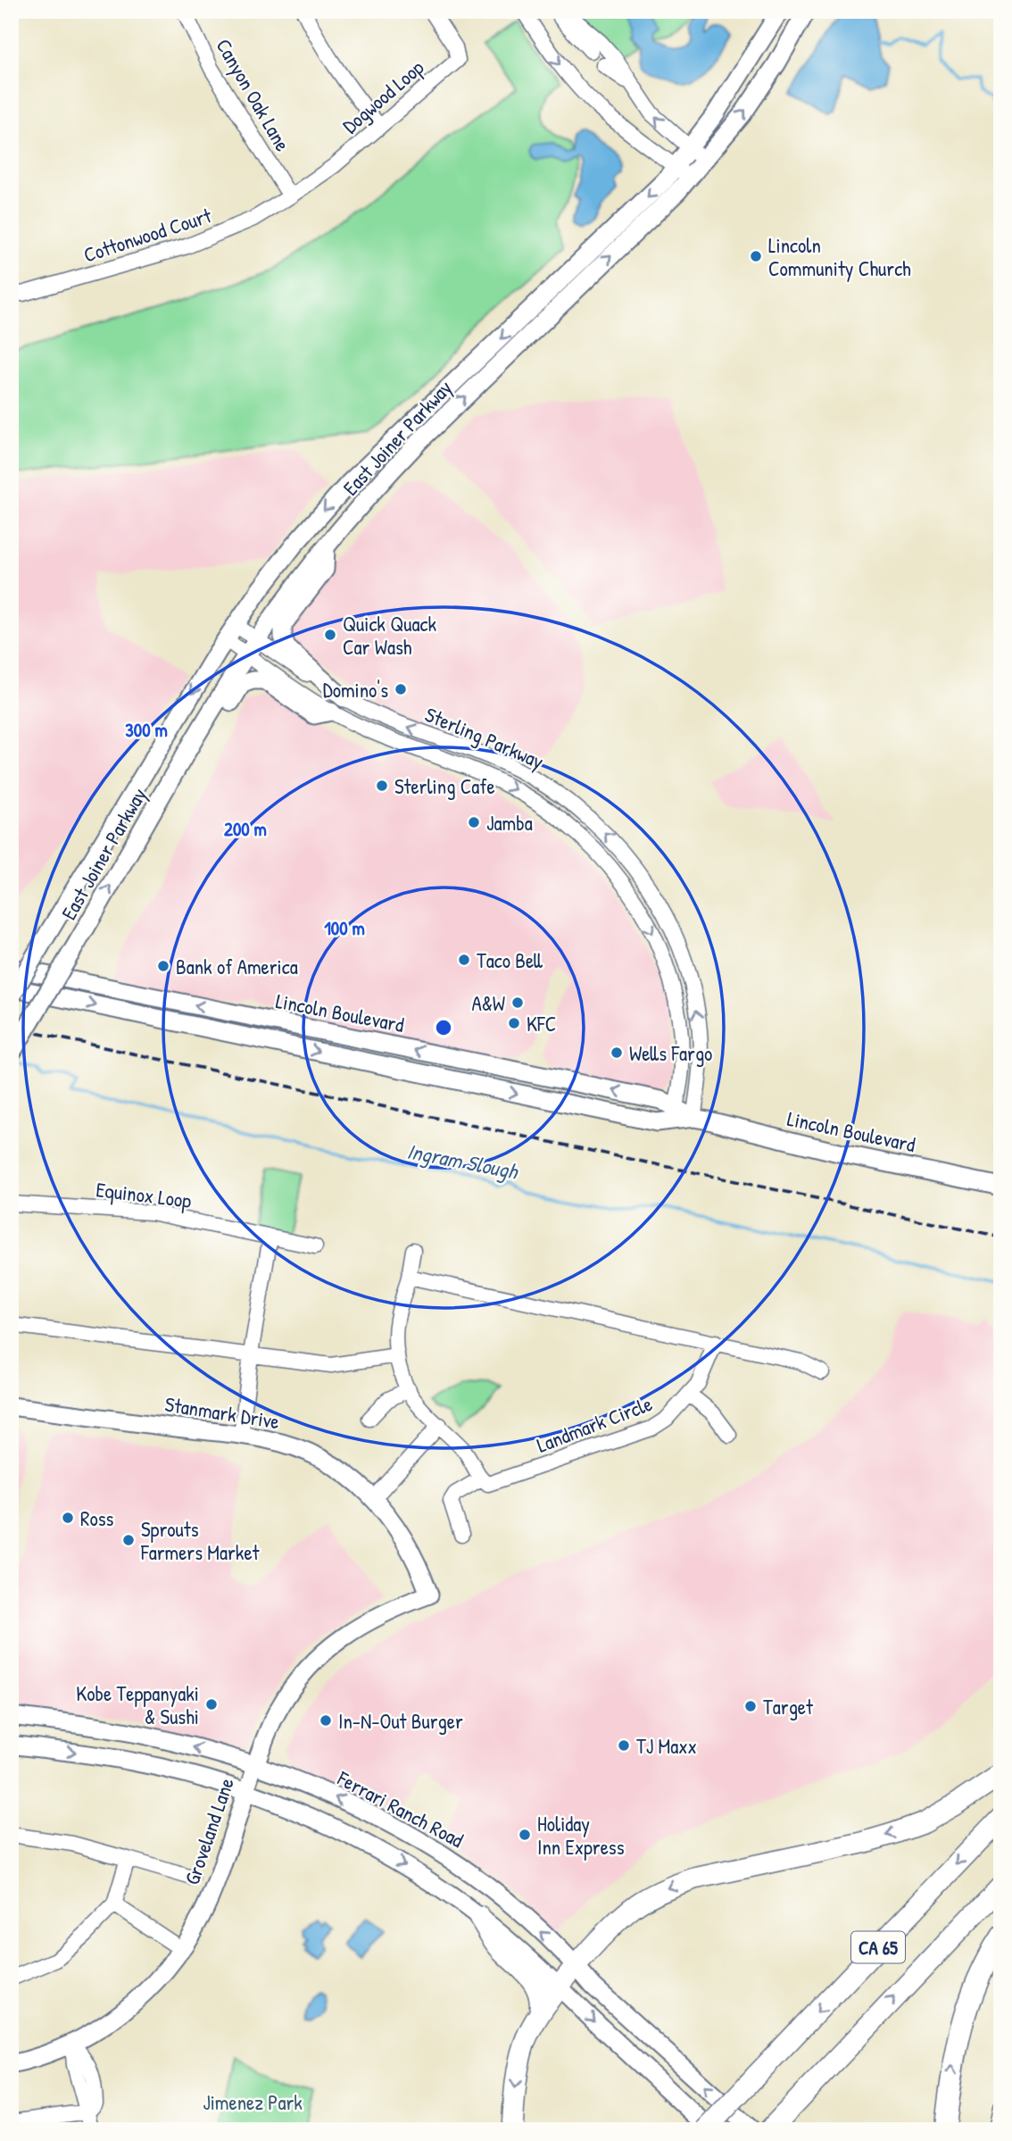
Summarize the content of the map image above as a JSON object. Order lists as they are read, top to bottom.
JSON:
{
  "streets": {
    "highway": ["CA 65"],
    "main road": [
      "East Joiner Parkway",
      "Lincoln Boulevard",
      "Stanmark Drive",
      "Ferrari Ranch Road",
      "Groveland Lane"
    ],
    "street": [
      "Canyon Oak Lane",
      "Dogwood Loop",
      "Cottonwood Court",
      "Sterling Parkway",
      "Equinox Loop",
      "Landmark Circle"
    ]
  },
  "crossings": [
    ["Canyon Oak Lane", "Dogwood Loop"],
    ["Canyon Oak Lane", "Cottonwood Court"],
    ["Dogwood Loop", "Cottonwood Court"],
    ["East Joiner Parkway", "Sterling Parkway"],
    ["Sterling Parkway", "Lincoln Boulevard"],
    ["Stanmark Drive", "Groveland Lane"],
    ["Ferrari Ranch Road", "Groveland Lane"]
  ],
  "water": ["Ingram Slough"],
  "parks": ["Jimenez Park"],
  "places": [
    "Lincoln Community Church",
    "Quick Quack Car Wash",
    "Domino's",
    "Sterling Cafe",
    "Jamba",
    "Taco Bell",
    "Bank of America",
    "A&W",
    "KFC",
    "Wells Fargo",
    "Ross",
    "Sprouts Farmers Market",
    "Kobe Teppanyaki & Sushi",
    "Target",
    "In-N-Out Burger",
    "TJ Maxx",
    "Holiday Inn Express"
  ],
  "rings": ["300 m", "200 m", "100 m"]
}
